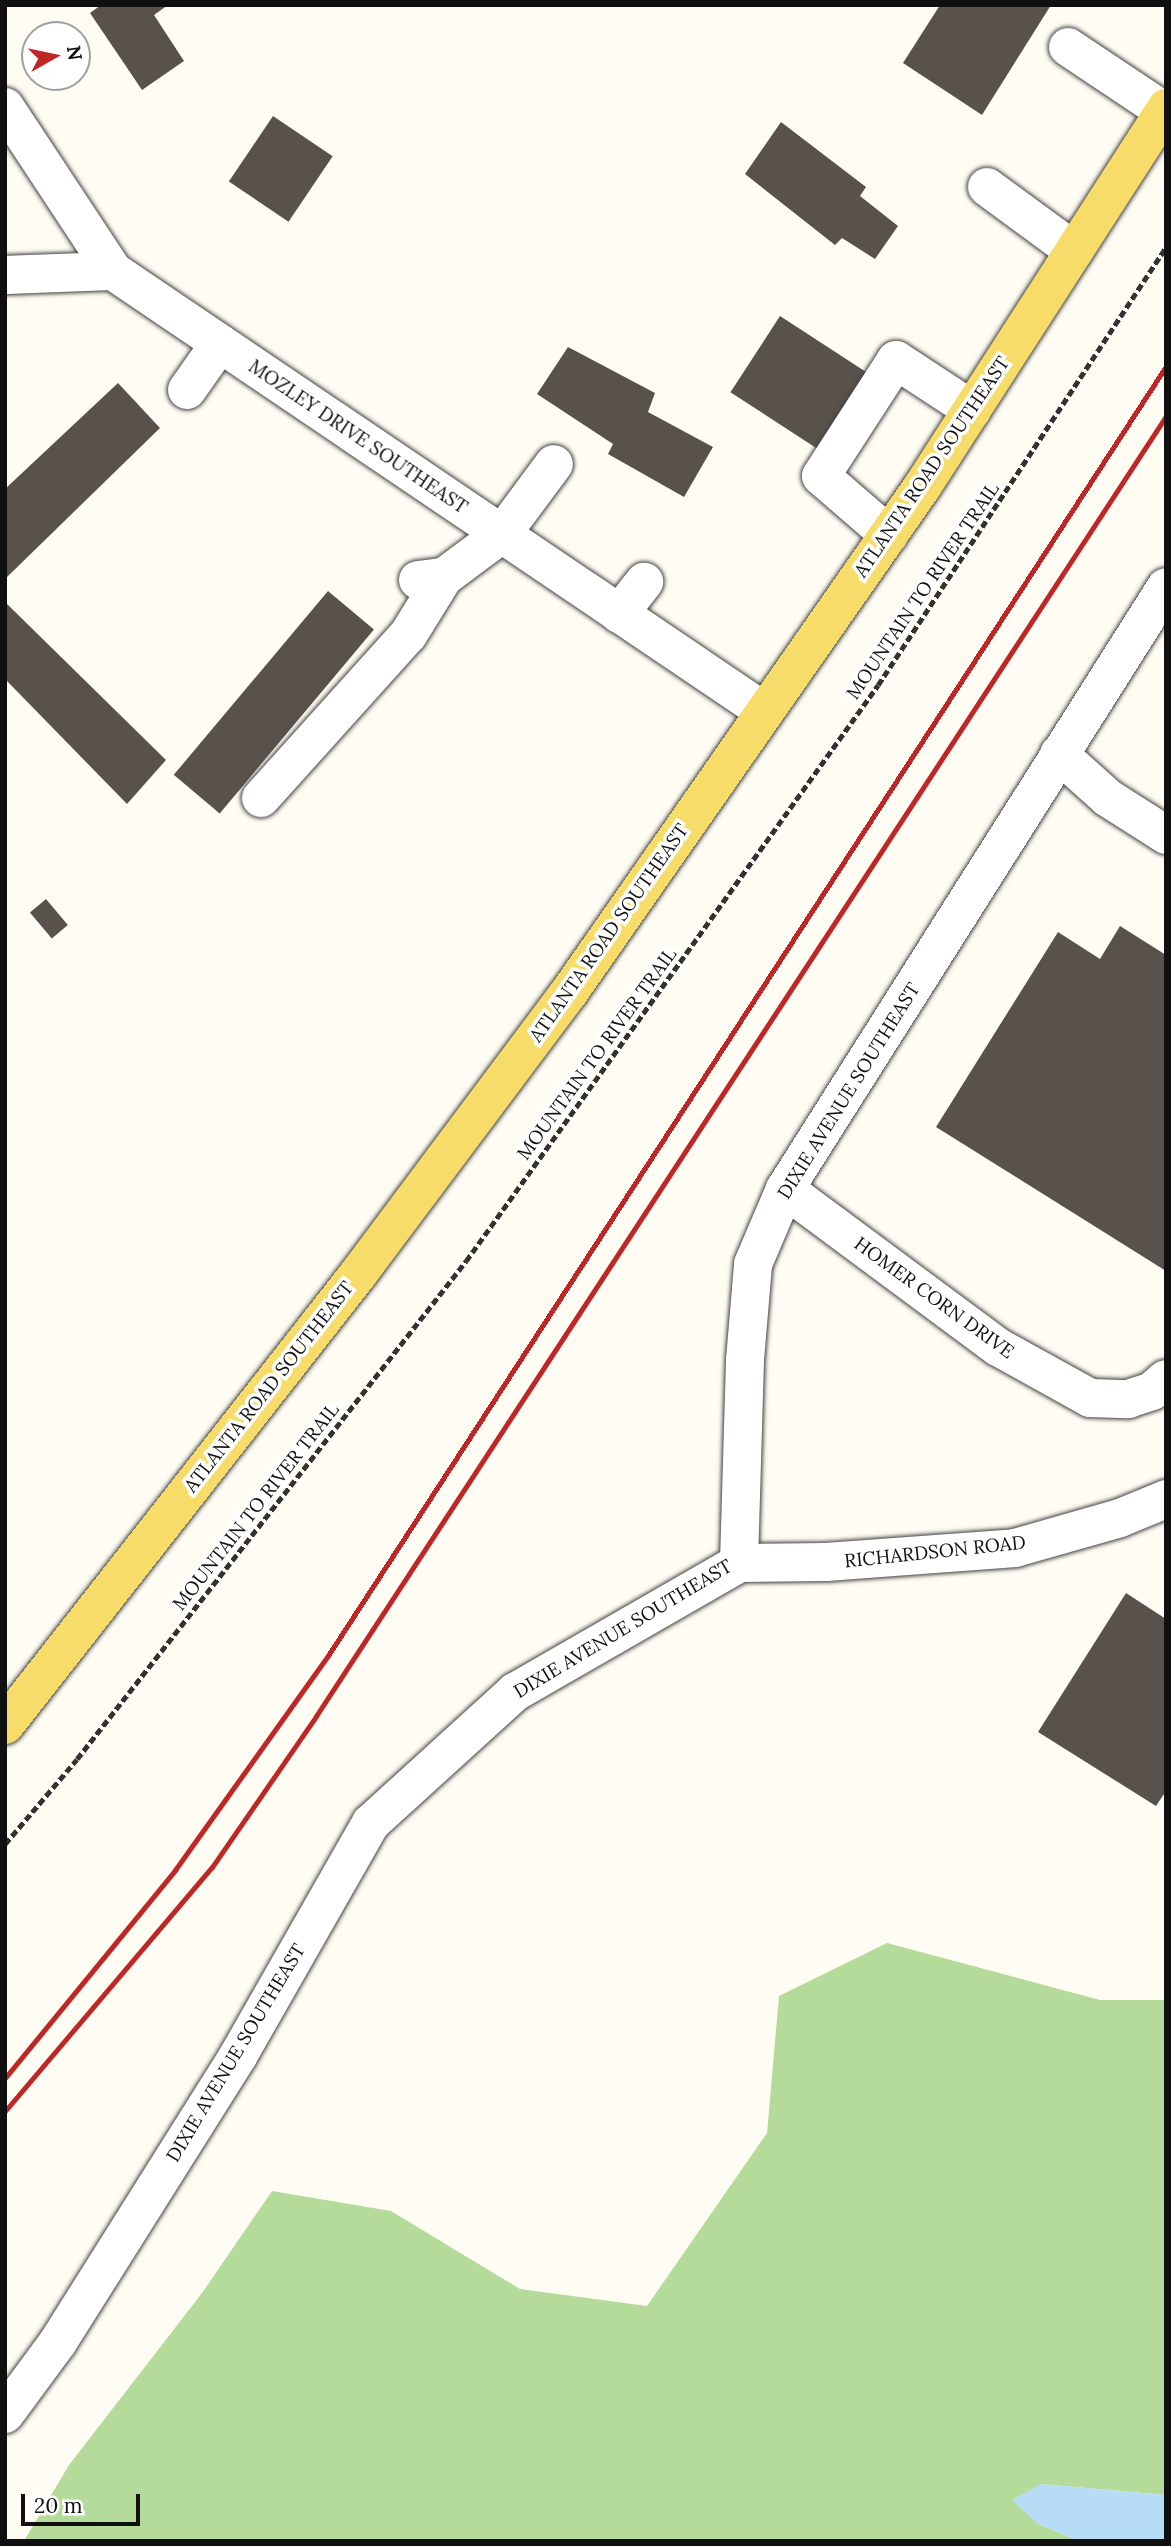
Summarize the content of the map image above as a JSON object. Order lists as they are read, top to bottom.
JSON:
{
  "streets": {
    "main road": ["ATLANTA ROAD SOUTHEAST"],
    "street": [
      "MOZLEY DRIVE SOUTHEAST",
      "DIXIE AVENUE SOUTHEAST",
      "HOMER CORN DRIVE",
      "RICHARDSON ROAD"
    ],
    "path": ["MOUNTAIN TO RIVER TRAIL"]
  },
  "crossings": [
    ["MOZLEY DRIVE SOUTHEAST", "ATLANTA ROAD SOUTHEAST"],
    ["DIXIE AVENUE SOUTHEAST", "HOMER CORN DRIVE"],
    ["DIXIE AVENUE SOUTHEAST", "RICHARDSON ROAD"]
  ],
  "scale_bar": "20 m",
  "north": "right"
}
